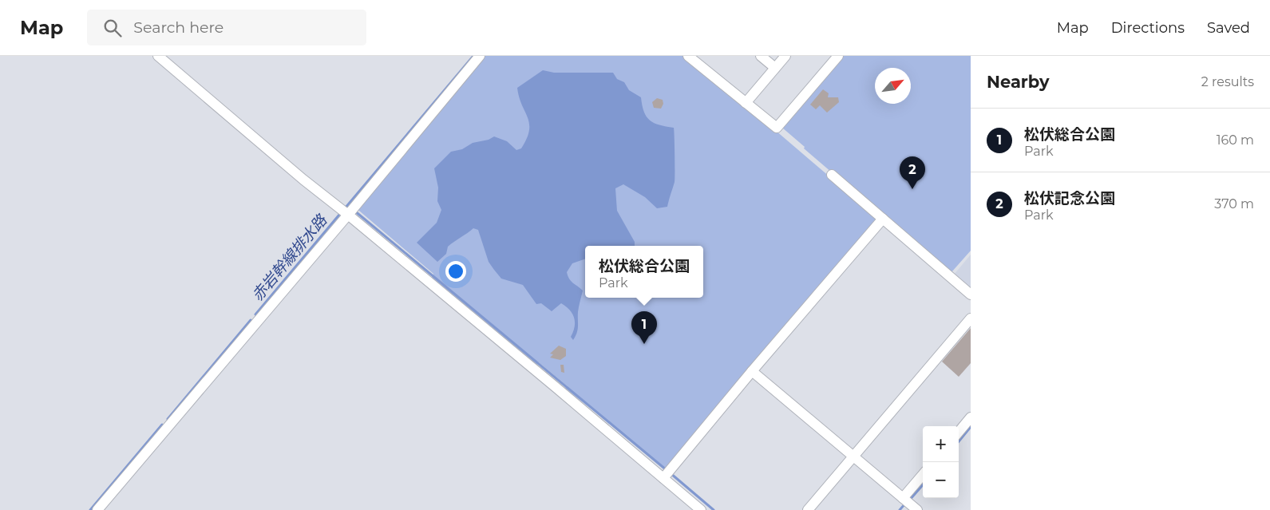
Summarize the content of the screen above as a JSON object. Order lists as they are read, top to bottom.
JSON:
{
  "water": ["赤岩幹線排水路"],
  "north": "top right",
  "page": {
    "header": "Map",
    "search": "Search here",
    "nav": ["Map", "Directions", "Saved"],
    "heading": ["Nearby", "2 results"],
    "list": [
      {
        "mark": "1",
        "name": "松伏総合公園",
        "note": "Park",
        "value": "160 m"
      },
      {
        "mark": "2",
        "name": "松伏記念公園",
        "note": "Park",
        "value": "370 m"
      }
    ],
    "pins": ["2", "1"],
    "popup": ["松伏総合公園", "Park"],
    "map_buttons": ["+", "−"]
  }
}
